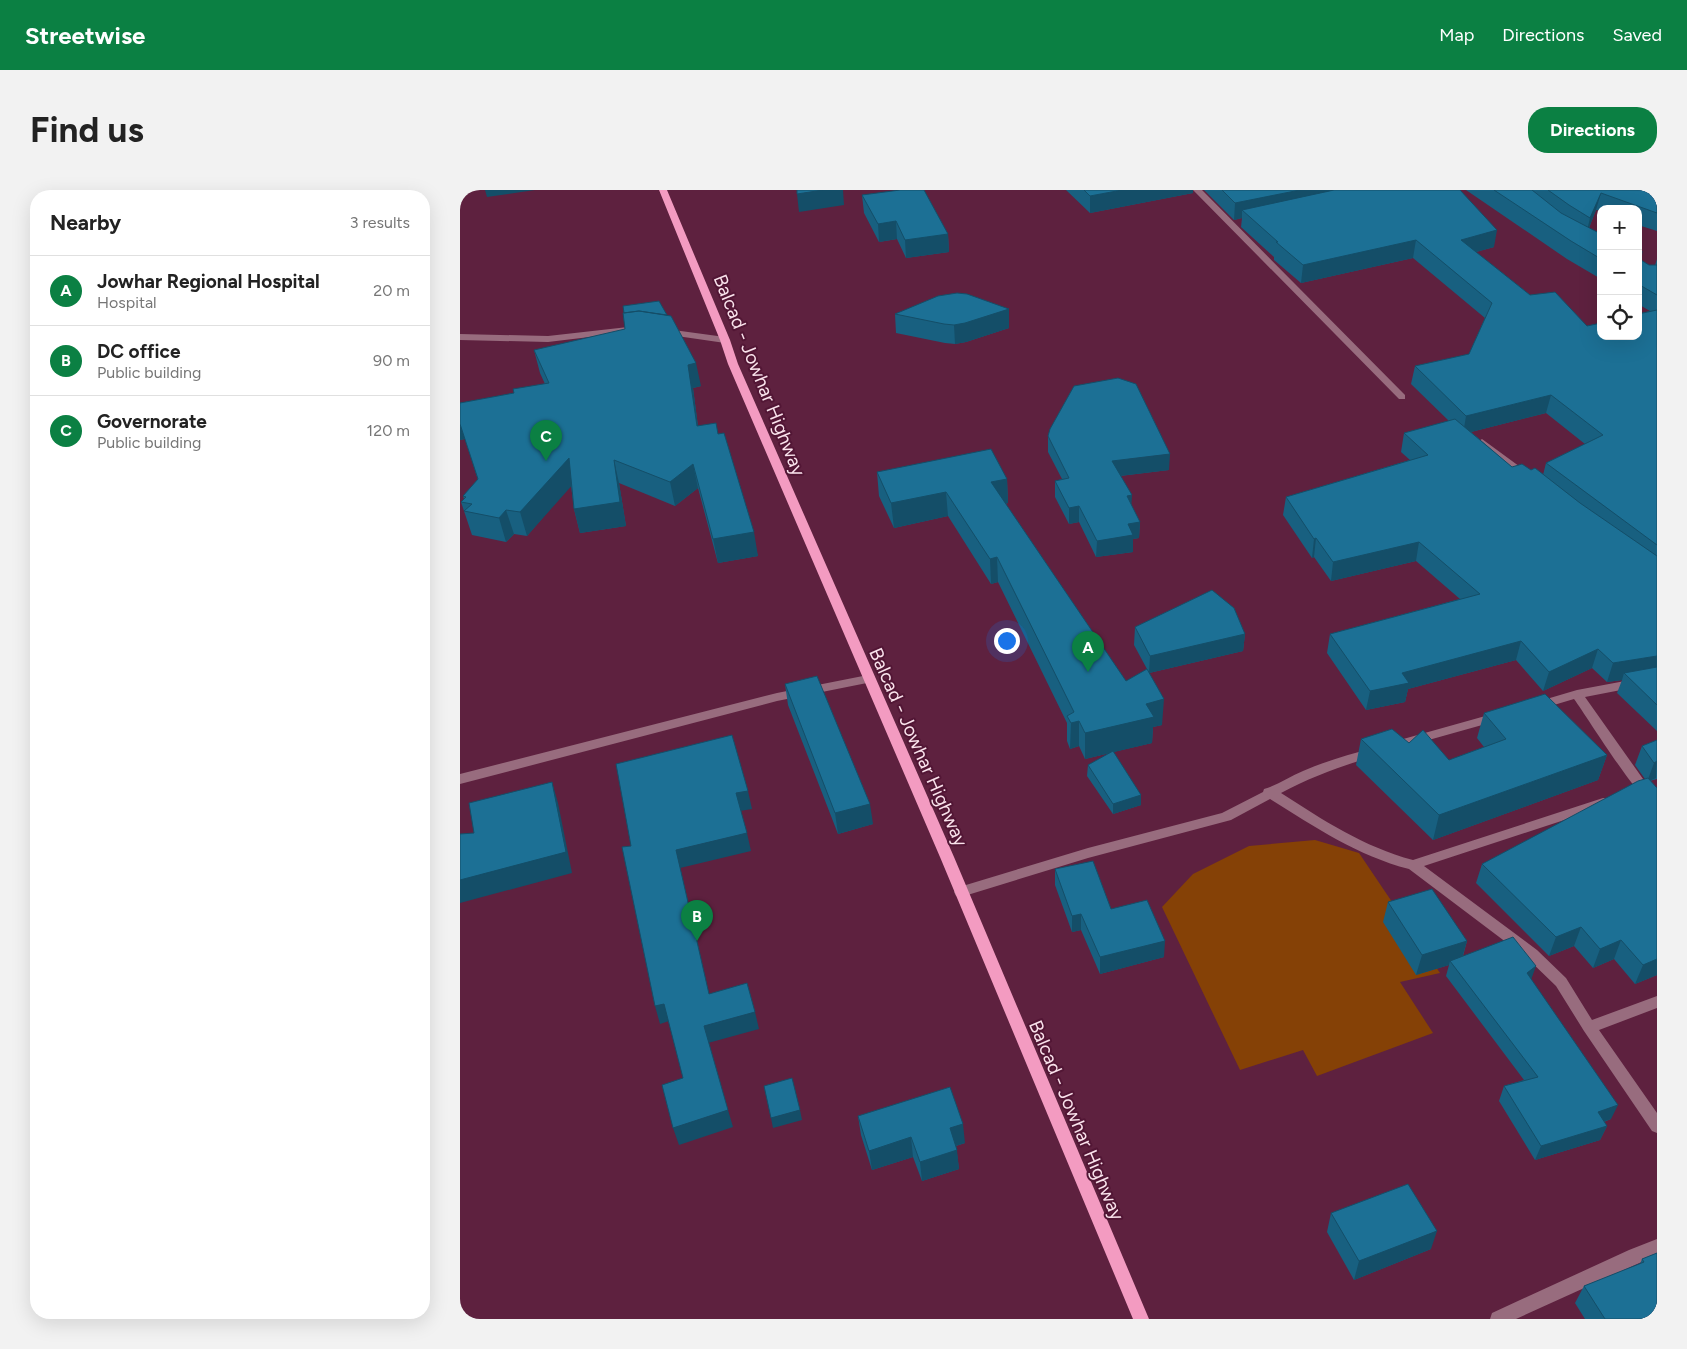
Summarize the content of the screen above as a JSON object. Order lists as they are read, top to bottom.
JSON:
{
  "streets": {
    "main road": ["Balcad - Jowhar Highway"]
  },
  "page": {
    "header": "Streetwise",
    "nav": ["Map", "Directions", "Saved"],
    "buttons": "Directions",
    "title": "Find us",
    "heading": ["Nearby", "3 results"],
    "map_buttons": ["+", "−"],
    "list": [
      {
        "mark": "A",
        "name": "Jowhar Regional Hospital",
        "note": "Hospital",
        "value": "20 m"
      },
      {
        "mark": "B",
        "name": "DC office",
        "note": "Public building",
        "value": "90 m"
      },
      {
        "mark": "C",
        "name": "Governorate",
        "note": "Public building",
        "value": "120 m"
      }
    ],
    "pins": ["C", "A", "B"]
  }
}
